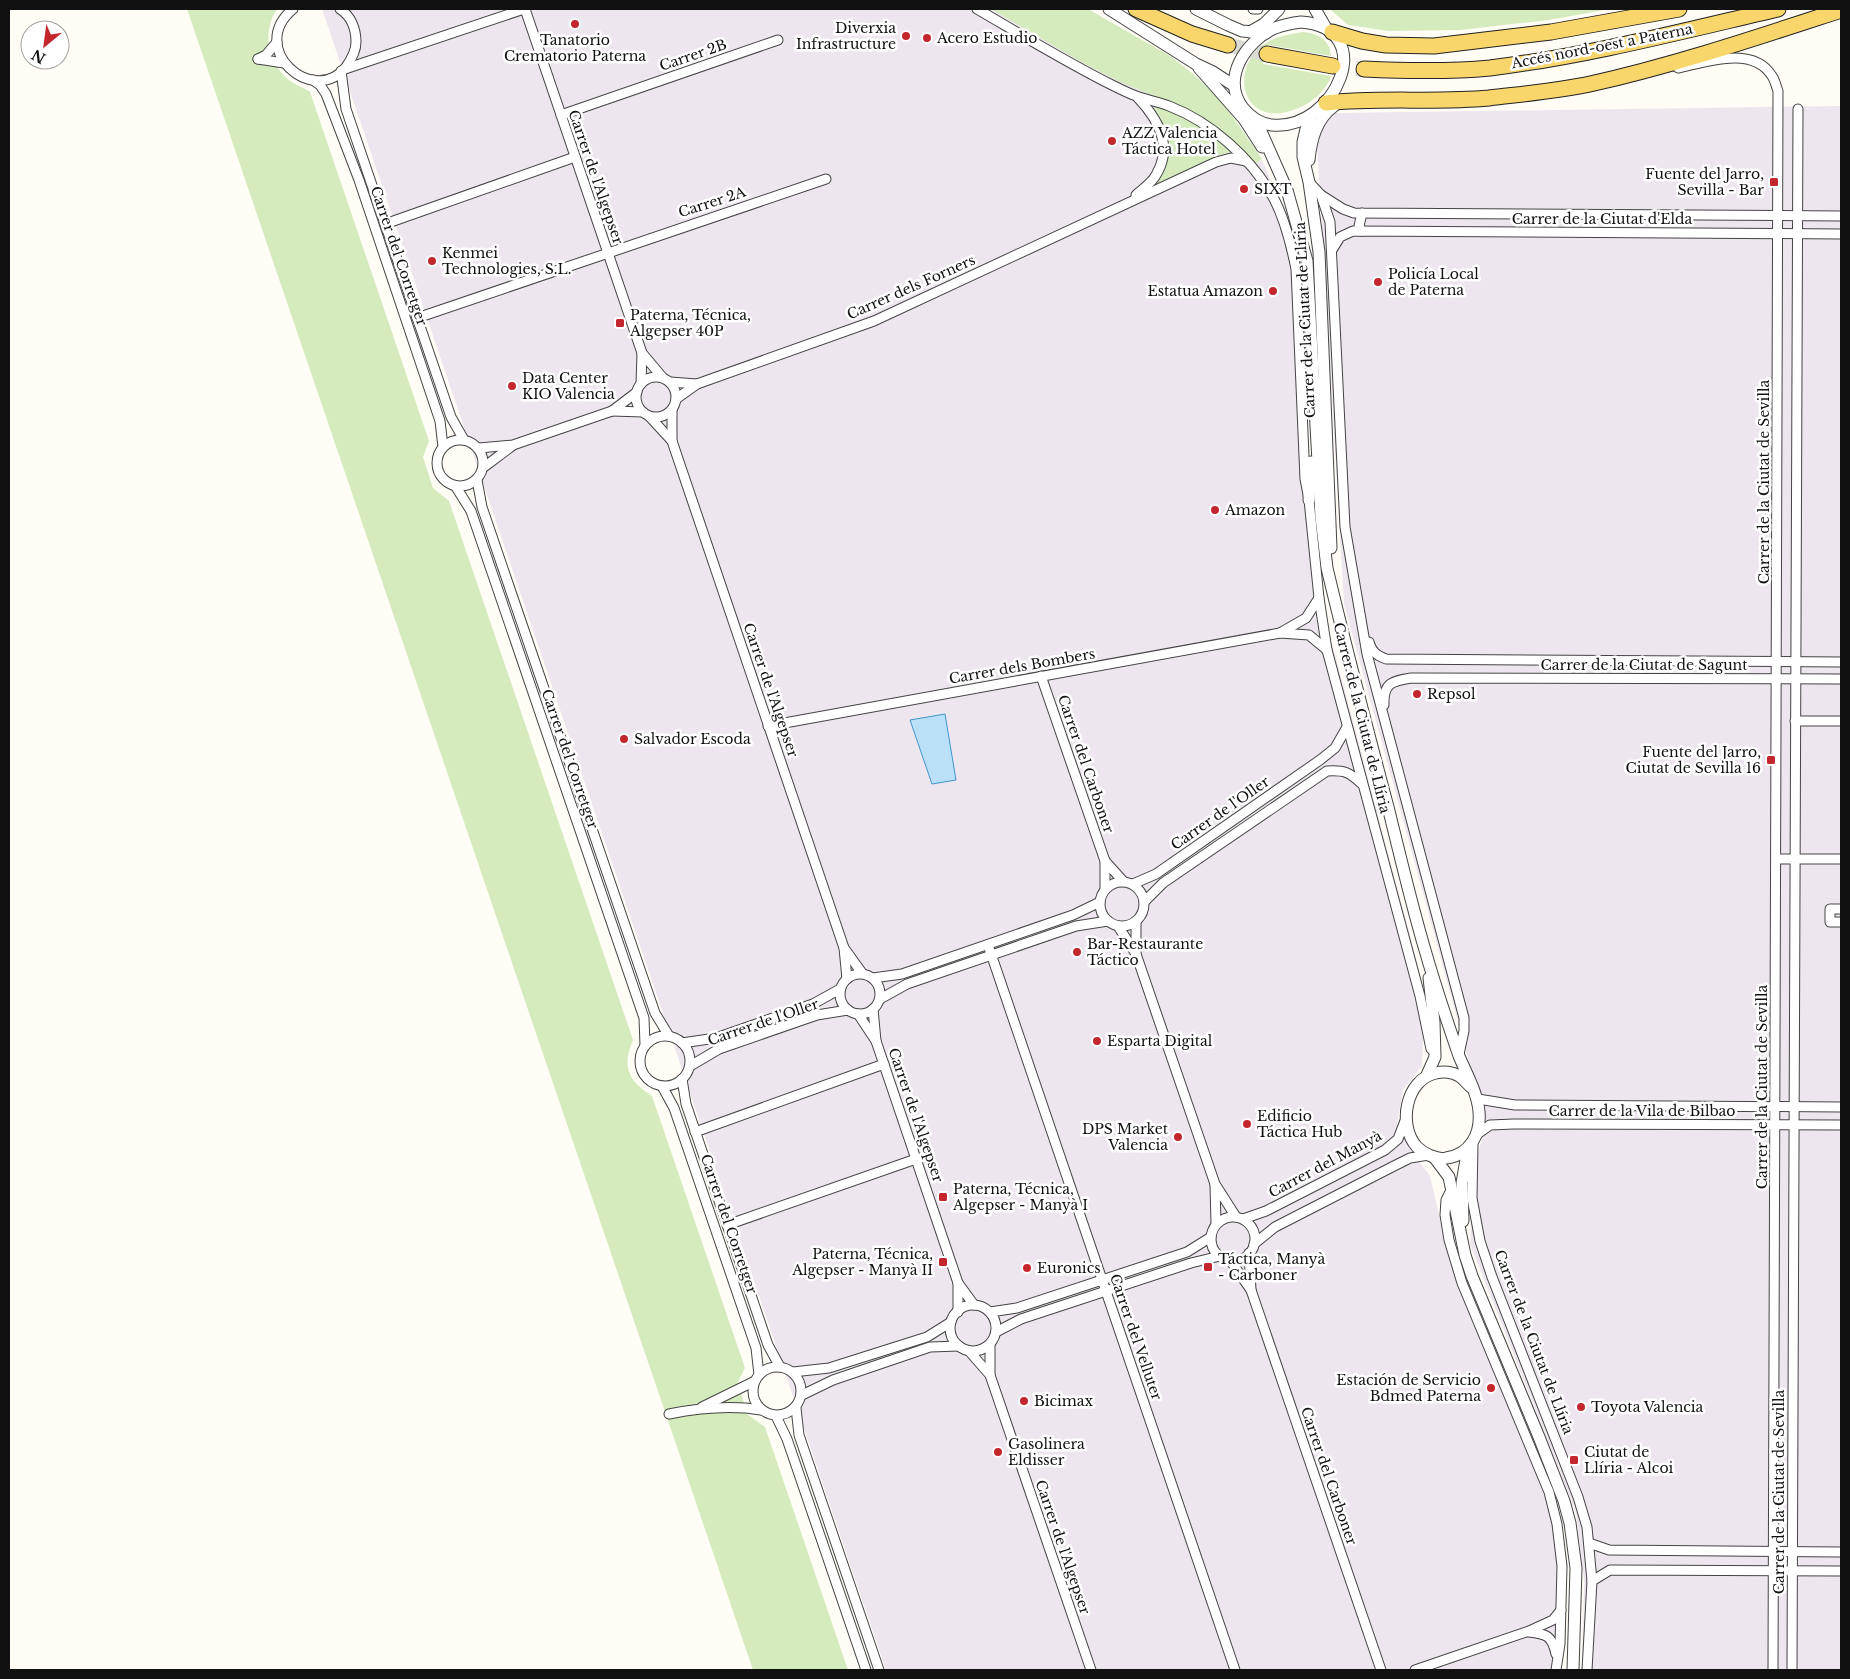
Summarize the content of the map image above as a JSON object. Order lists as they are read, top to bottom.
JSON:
{
  "streets": {
    "main road": ["Accés nord-oest a Paterna"],
    "street": [
      "Carrer 2B",
      "Carrer de l'Algepser",
      "Carrer 2A",
      "Carrer de la Ciutat d'Elda",
      "Carrer del Corretger",
      "Carrer dels Forners",
      "Carrer de la Ciutat de Llíria",
      "Carrer de la Ciutat de Sevilla",
      "Carrer de la Ciutat de Sagunt",
      "Carrer dels Bombers",
      "Carrer del Carboner",
      "Carrer de l'Oller",
      "Carrer de la Vila de Bilbao",
      "Carrer del Manyà",
      "Carrer del Velluter"
    ]
  },
  "crossings": [
    ["Carrer 2B", "Carrer de l'Algepser"],
    ["Carrer de l'Algepser", "Carrer 2A"],
    ["Carrer de l'Algepser", "Carrer dels Bombers"],
    ["Carrer 2A", "Carrer del Corretger"],
    ["Carrer de la Ciutat d'Elda", "Carrer de la Ciutat de Llíria"],
    ["Carrer de la Ciutat d'Elda", "Carrer de la Ciutat de Sevilla"],
    ["Carrer del Corretger", "Carrer de l'Oller"],
    ["Carrer dels Forners", "Carrer de la Ciutat de Llíria"],
    ["Carrer de la Ciutat de Llíria", "Carrer de la Ciutat de Sagunt"],
    ["Carrer de la Ciutat de Llíria", "Carrer dels Bombers"],
    ["Carrer de la Ciutat de Llíria", "Carrer de l'Oller"],
    ["Carrer de la Ciutat de Llíria", "Carrer de la Vila de Bilbao"],
    ["Carrer de la Ciutat de Llíria", "Carrer del Manyà"],
    ["Carrer de la Ciutat de Sevilla", "Carrer de la Ciutat de Sagunt"],
    ["Carrer de la Ciutat de Sevilla", "Carrer de la Vila de Bilbao"],
    ["Carrer dels Bombers", "Carrer del Carboner"],
    ["Carrer del Carboner", "Carrer de l'Oller"],
    ["Carrer del Carboner", "Carrer del Manyà"],
    ["Carrer de la Vila de Bilbao", "Carrer del Manyà"]
  ],
  "places": {
    "other": [
      "Tanatorio Crematorio Paterna",
      "Diverxia Infrastructure",
      "Acero Estudio",
      "AZZ Valencia Táctica Hotel",
      "SIXT",
      "Kenmei Technologies, S.L.",
      "Policía Local de Paterna",
      "Estatua Amazon",
      "Data Center KIO Valencia",
      "Amazon",
      "Repsol",
      "Salvador Escoda",
      "Bar-Restaurante Táctico",
      "Esparta Digital",
      "Edificio Táctica Hub",
      "DPS Market Valencia",
      "Euronics",
      "Estación de Servicio Bdmed Paterna",
      "Bicimax",
      "Toyota Valencia",
      "Gasolinera Eldisser"
    ],
    "transit": [
      "Fuente del Jarro, Sevilla - Bar",
      "Paterna, Técnica, Algepser 40P",
      "Fuente del Jarro, Ciutat de Sevilla 16",
      "Paterna, Técnica, Algepser - Manyà I",
      "Paterna, Técnica, Algepser - Manyà II",
      "Táctica, Manyà - Carboner",
      "Ciutat de Llíria - Alcoi"
    ]
  },
  "north": "bottom left"
}
